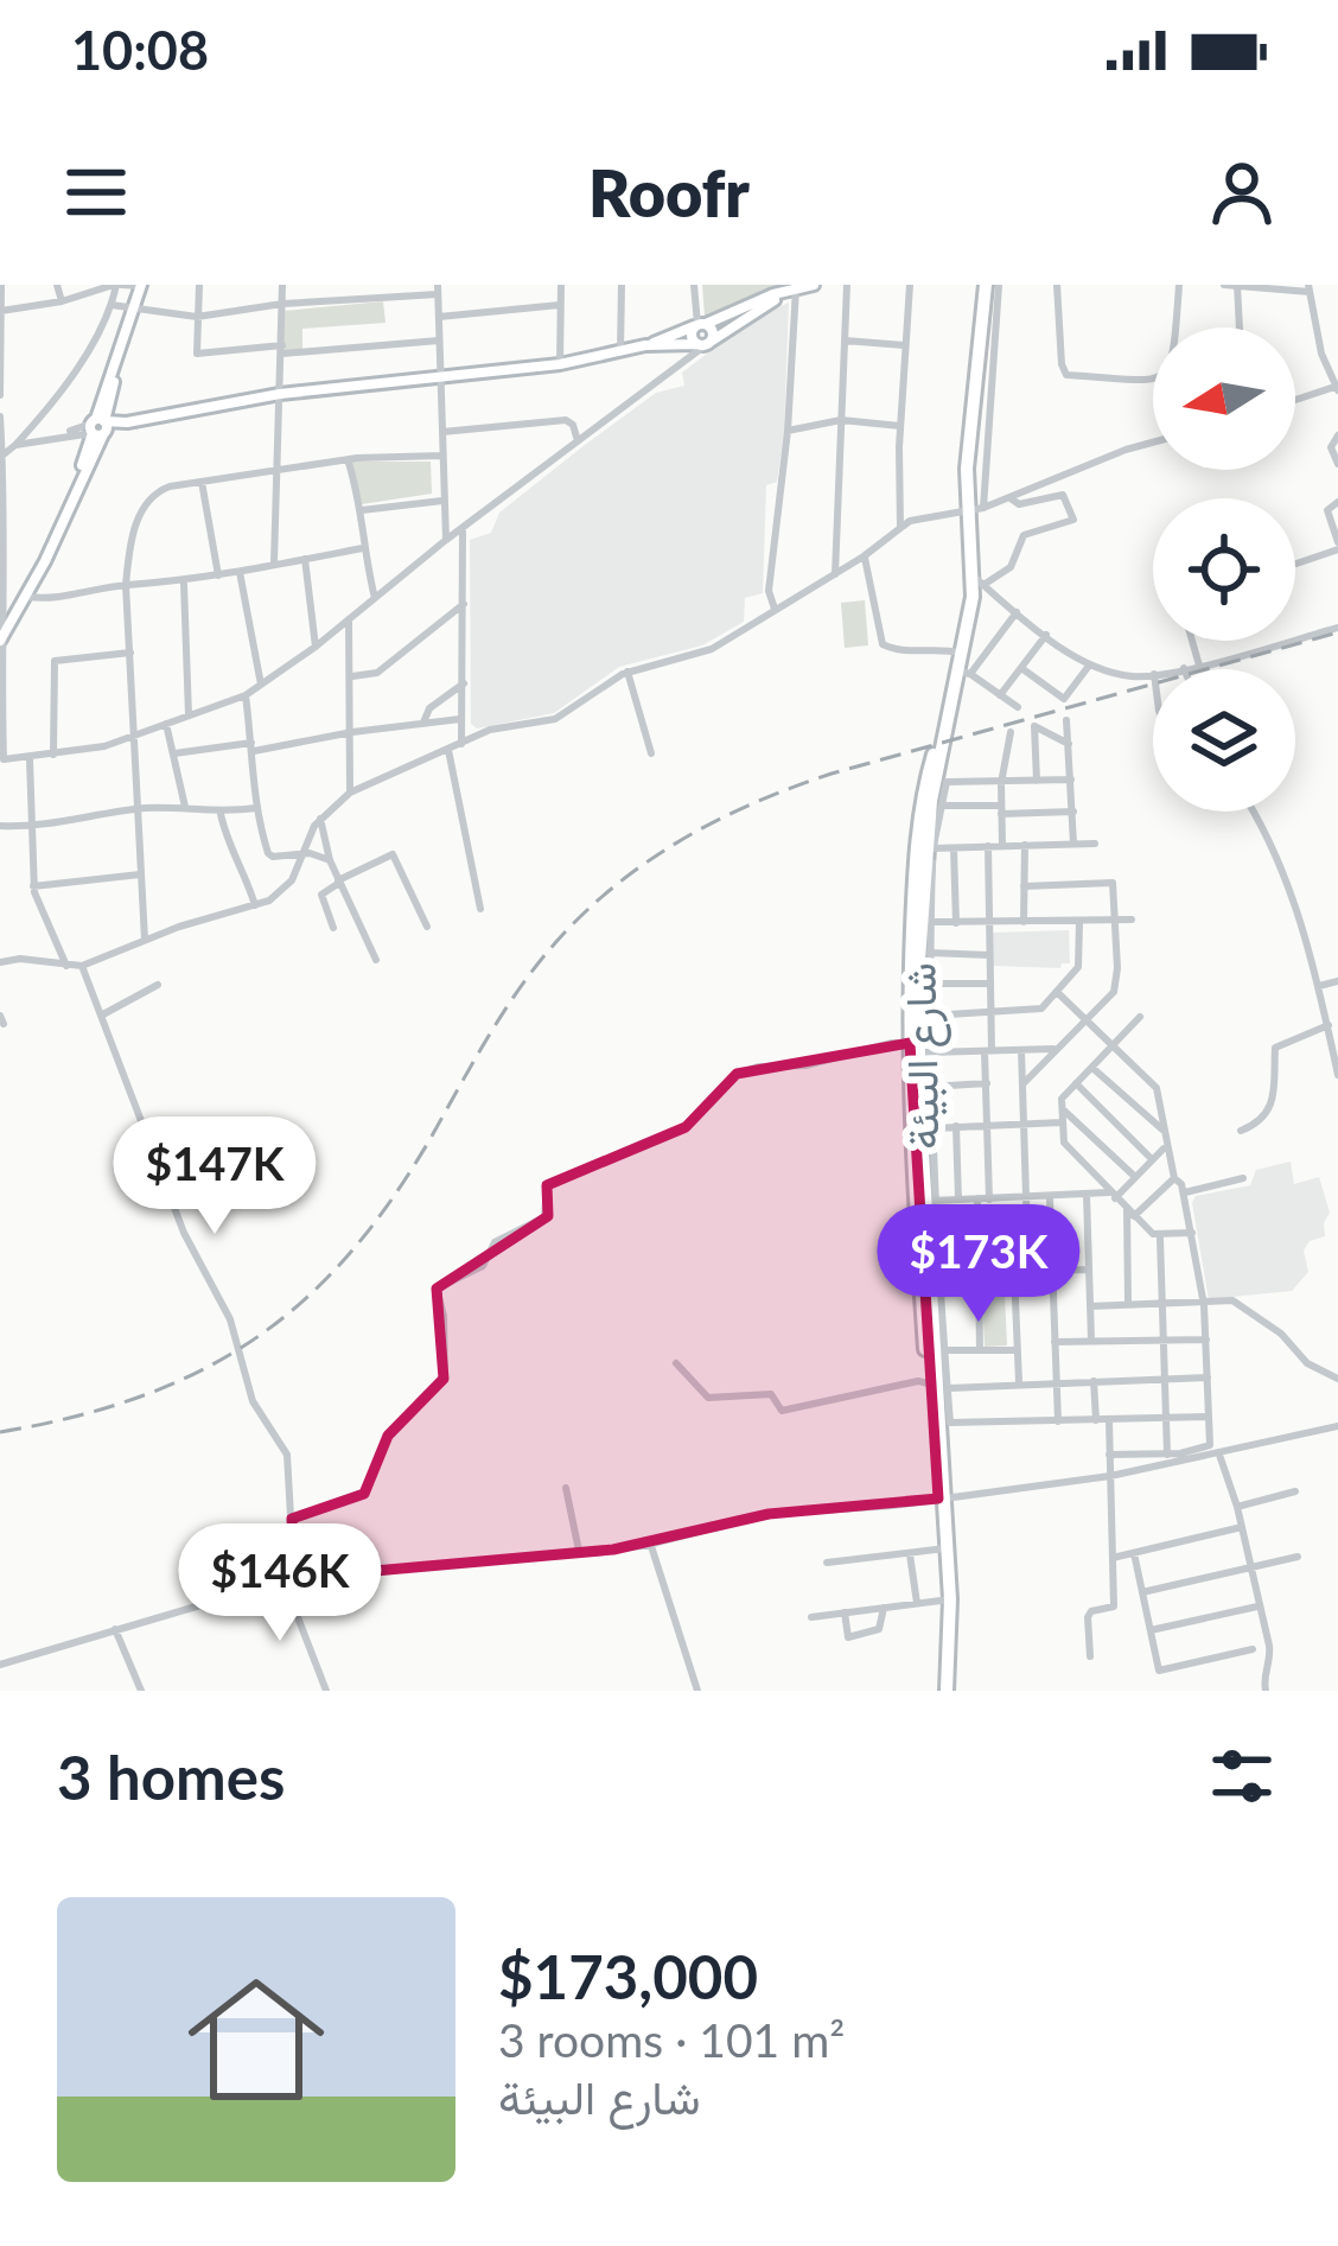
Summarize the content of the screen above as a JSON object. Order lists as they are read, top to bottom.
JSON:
{
  "streets": {
    "main road": ["شارع البيئة"]
  },
  "north": "left",
  "page": {
    "status": "10:08",
    "header": "Roofr",
    "price": ["$147K", "$173K", "$146K"],
    "heading": "3 homes",
    "list": [
      {
        "name": "$173,000",
        "note": "3 rooms · 101 m² · شارع البيئة"
      }
    ]
  }
}
